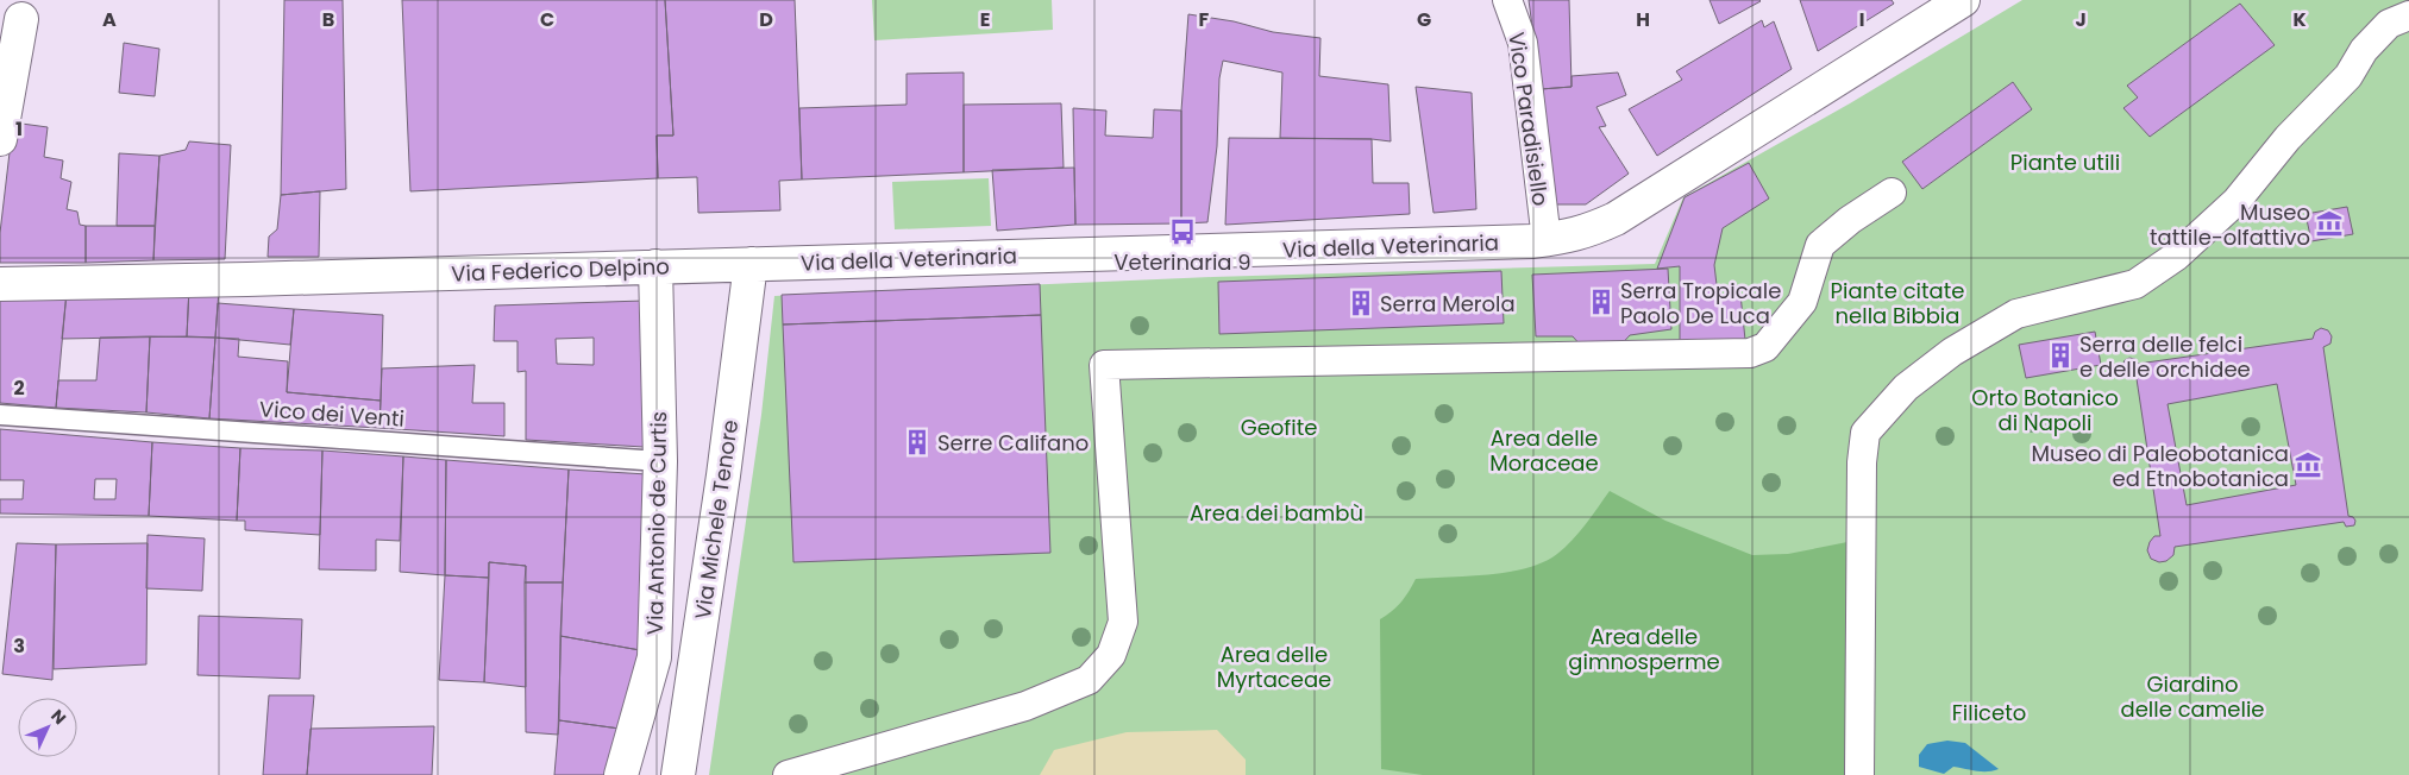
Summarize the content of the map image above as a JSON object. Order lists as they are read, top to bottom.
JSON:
{
  "streets": {
    "street": [
      "Vico Paradisiello",
      "Via della Veterinaria",
      "Via Federico Delpino",
      "Via Michele Tenore",
      "Via Antonio de Curtis"
    ],
    "lane": ["Vico dei Venti"]
  },
  "crossings": [
    ["Vico Paradisiello", "Via della Veterinaria"],
    ["Via della Veterinaria", "Via Federico Delpino"],
    ["Via della Veterinaria", "Via Michele Tenore"],
    ["Via Federico Delpino", "Via Michele Tenore"],
    ["Via Federico Delpino", "Via Antonio de Curtis"],
    ["Vico dei Venti", "Via Antonio de Curtis"]
  ],
  "parks": [
    "Piante utili",
    "Piante citate nella Bibbia",
    "Orto Botanico di Napoli",
    "Geofite",
    "Area delle Moraceae",
    "Area dei bambù",
    "Area delle gimnosperme",
    "Area delle Myrtaceae",
    "Giardino delle camelie",
    "Filiceto"
  ],
  "places": {
    "museum": ["Museo tattile-olfattivo", "Museo di Paleobotanica ed Etnobotanica"],
    "bus stop": ["Veterinaria 9"],
    "building": [
      "Serra Tropicale Paolo De Luca",
      "Serra Merola",
      "Serra delle felci e delle orchidee",
      "Serre Califano"
    ]
  },
  "north": "top right",
  "grid": {
    "columns": [
      "A",
      "B",
      "C",
      "D",
      "E",
      "F",
      "G",
      "H",
      "I",
      "J",
      "K"
    ],
    "rows": ["1", "2", "3"]
  }
}
